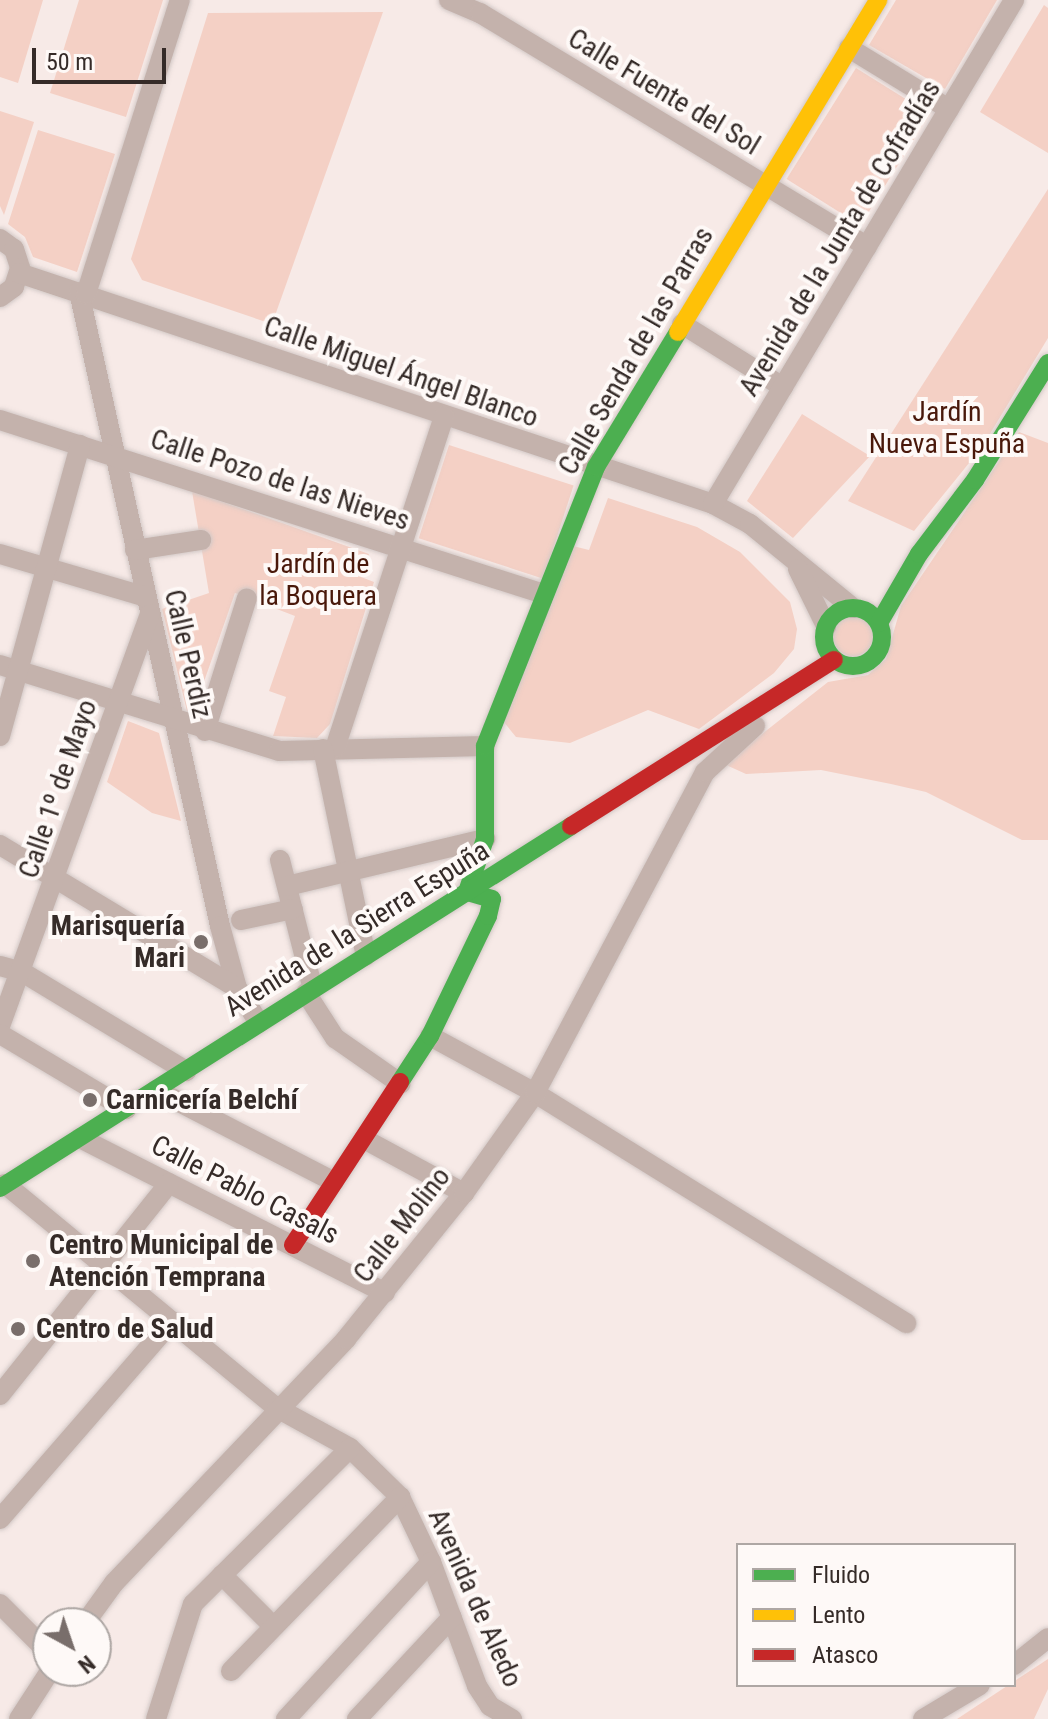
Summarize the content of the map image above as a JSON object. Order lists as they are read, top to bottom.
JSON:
{
  "streets": {
    "main road": ["Calle Senda de las Parras", "Avenida de la Sierra Espuña"],
    "street": [
      "Calle Fuente del Sol",
      "Avenida de la Junta de Cofradías",
      "Calle Miguel Ángel Blanco",
      "Calle Pozo de las Nieves",
      "Calle Perdiz",
      "Calle 1º de Mayo",
      "Calle Pablo Casals",
      "Calle Molino",
      "Avenida de Aledo"
    ]
  },
  "crossings": [
    ["Calle Fuente del Sol", "Avenida de la Junta de Cofradías"],
    ["Calle Fuente del Sol", "Calle Senda de las Parras"],
    ["Avenida de la Junta de Cofradías", "Calle Miguel Ángel Blanco"],
    ["Calle Senda de las Parras", "Calle Miguel Ángel Blanco"],
    ["Calle Senda de las Parras", "Calle Pozo de las Nieves"],
    ["Calle Senda de las Parras", "Avenida de la Sierra Espuña"],
    ["Calle Miguel Ángel Blanco", "Calle Perdiz"],
    ["Calle Miguel Ángel Blanco", "Avenida de la Sierra Espuña"],
    ["Calle Miguel Ángel Blanco", "Calle Molino"],
    ["Calle Pozo de las Nieves", "Calle Perdiz"],
    ["Calle Perdiz", "Calle 1º de Mayo"],
    ["Calle Perdiz", "Avenida de la Sierra Espuña"],
    ["Avenida de la Sierra Espuña", "Calle Pablo Casals"],
    ["Avenida de la Sierra Espuña", "Calle Molino"],
    ["Avenida de la Sierra Espuña", "Avenida de Aledo"],
    ["Calle Pablo Casals", "Calle Molino"],
    ["Calle Molino", "Avenida de Aledo"]
  ],
  "parks": ["Jardín Nueva Espuña", "Jardín de la Boquera"],
  "places": [
    "Marisquería Mari",
    "Carnicería Belchí",
    "Centro Municipal de Atención Temprana",
    "Centro de Salud"
  ],
  "legend": ["Fluido", "Lento", "Atasco"],
  "scale_bar": "50 m",
  "north": "bottom right"
}
